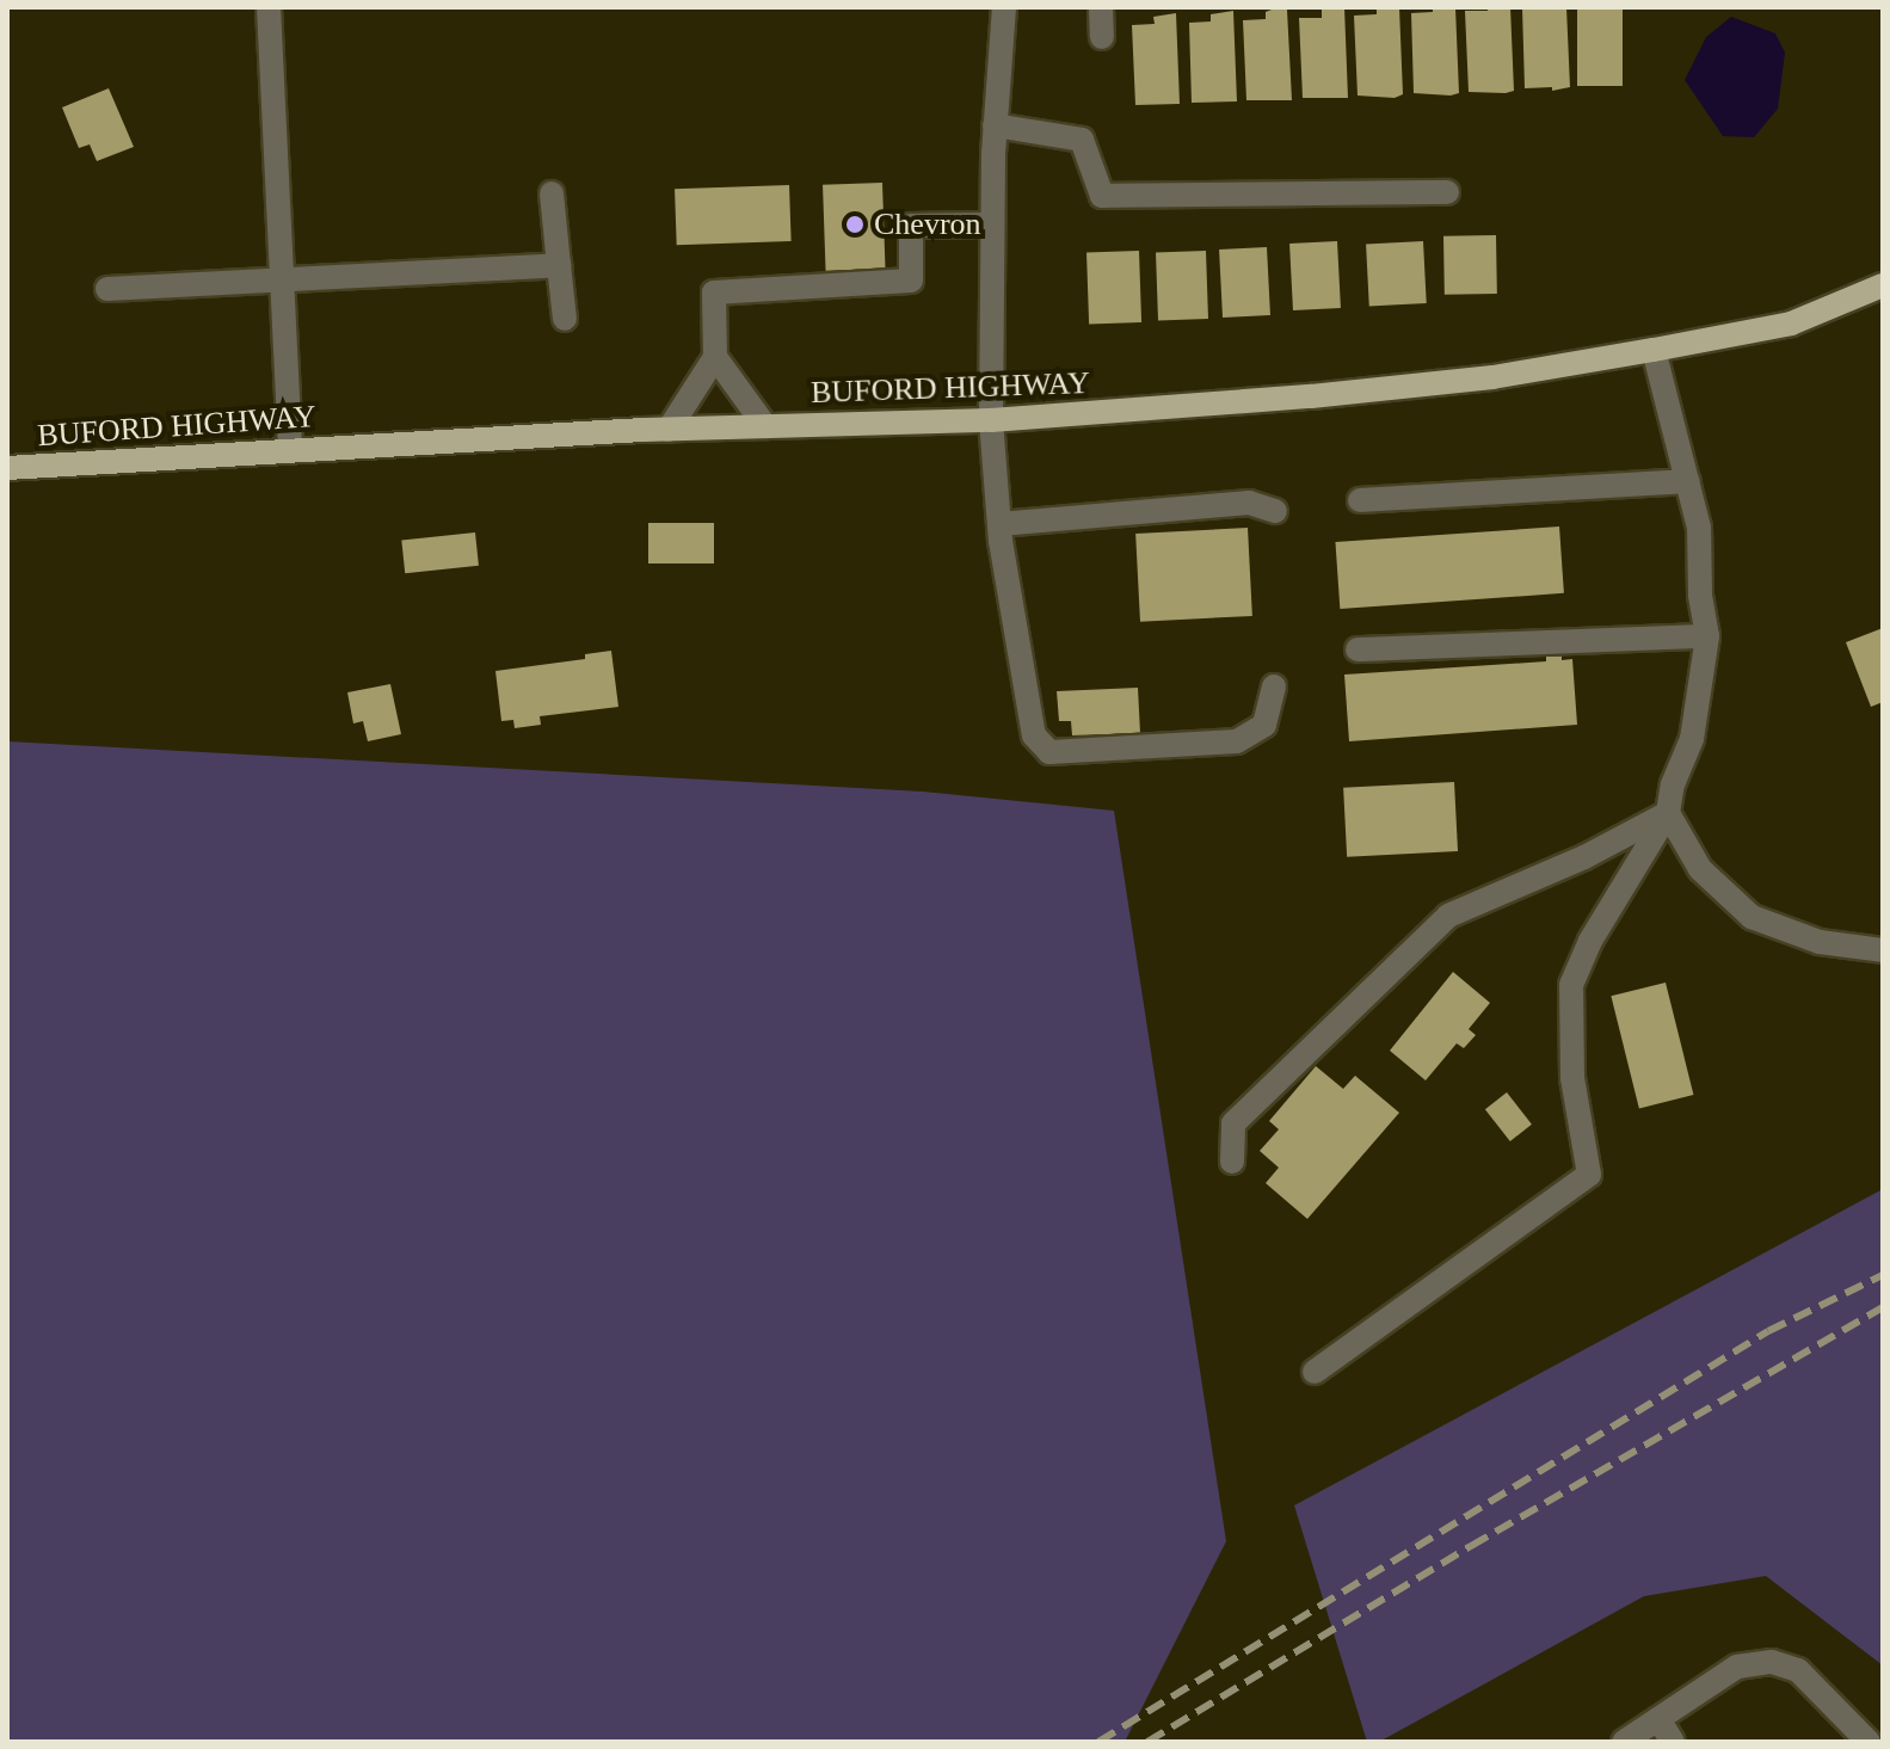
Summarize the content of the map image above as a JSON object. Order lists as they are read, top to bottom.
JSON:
{
  "streets": {
    "main road": ["BUFORD HIGHWAY"]
  },
  "places": ["Chevron"]
}
